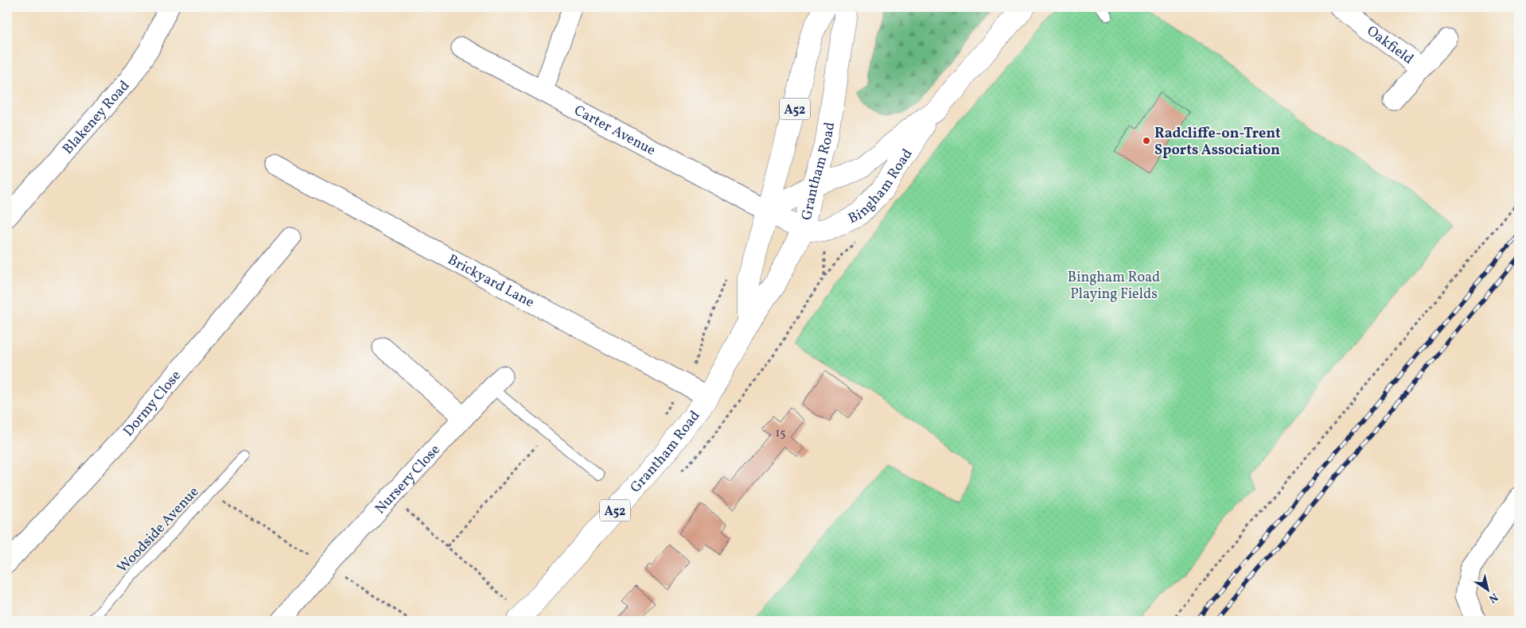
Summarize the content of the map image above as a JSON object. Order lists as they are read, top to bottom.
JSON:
{
  "streets": {
    "main road": ["A52", "Grantham Road", "Bingham Road"],
    "street": [
      "Oakfield",
      "Blakeney Road",
      "Carter Avenue",
      "Brickyard Lane",
      "Dormy Close",
      "Nursery Close"
    ],
    "lane": ["Woodside Avenue"]
  },
  "crossings": [
    ["Carter Avenue", "Grantham Road"],
    ["Carter Avenue", "Bingham Road"],
    ["Grantham Road", "Bingham Road"],
    ["Grantham Road", "Brickyard Lane"]
  ],
  "parks": ["Bingham Road Playing Fields"],
  "places": ["Radcliffe-on-Trent Sports Association"],
  "house_numbers": ["15"],
  "north": "bottom right"
}
